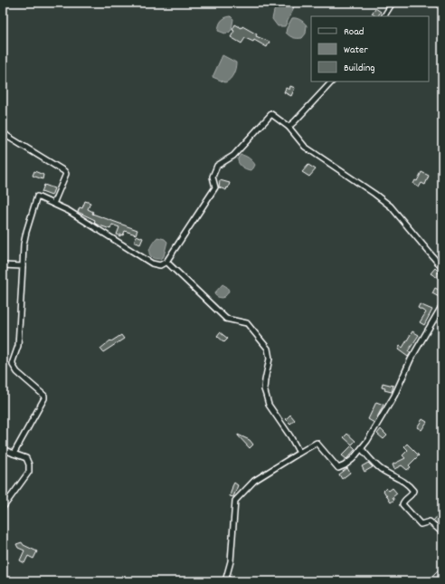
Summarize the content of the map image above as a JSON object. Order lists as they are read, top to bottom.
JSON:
{
  "legend": ["Road", "Water", "Building"]
}
